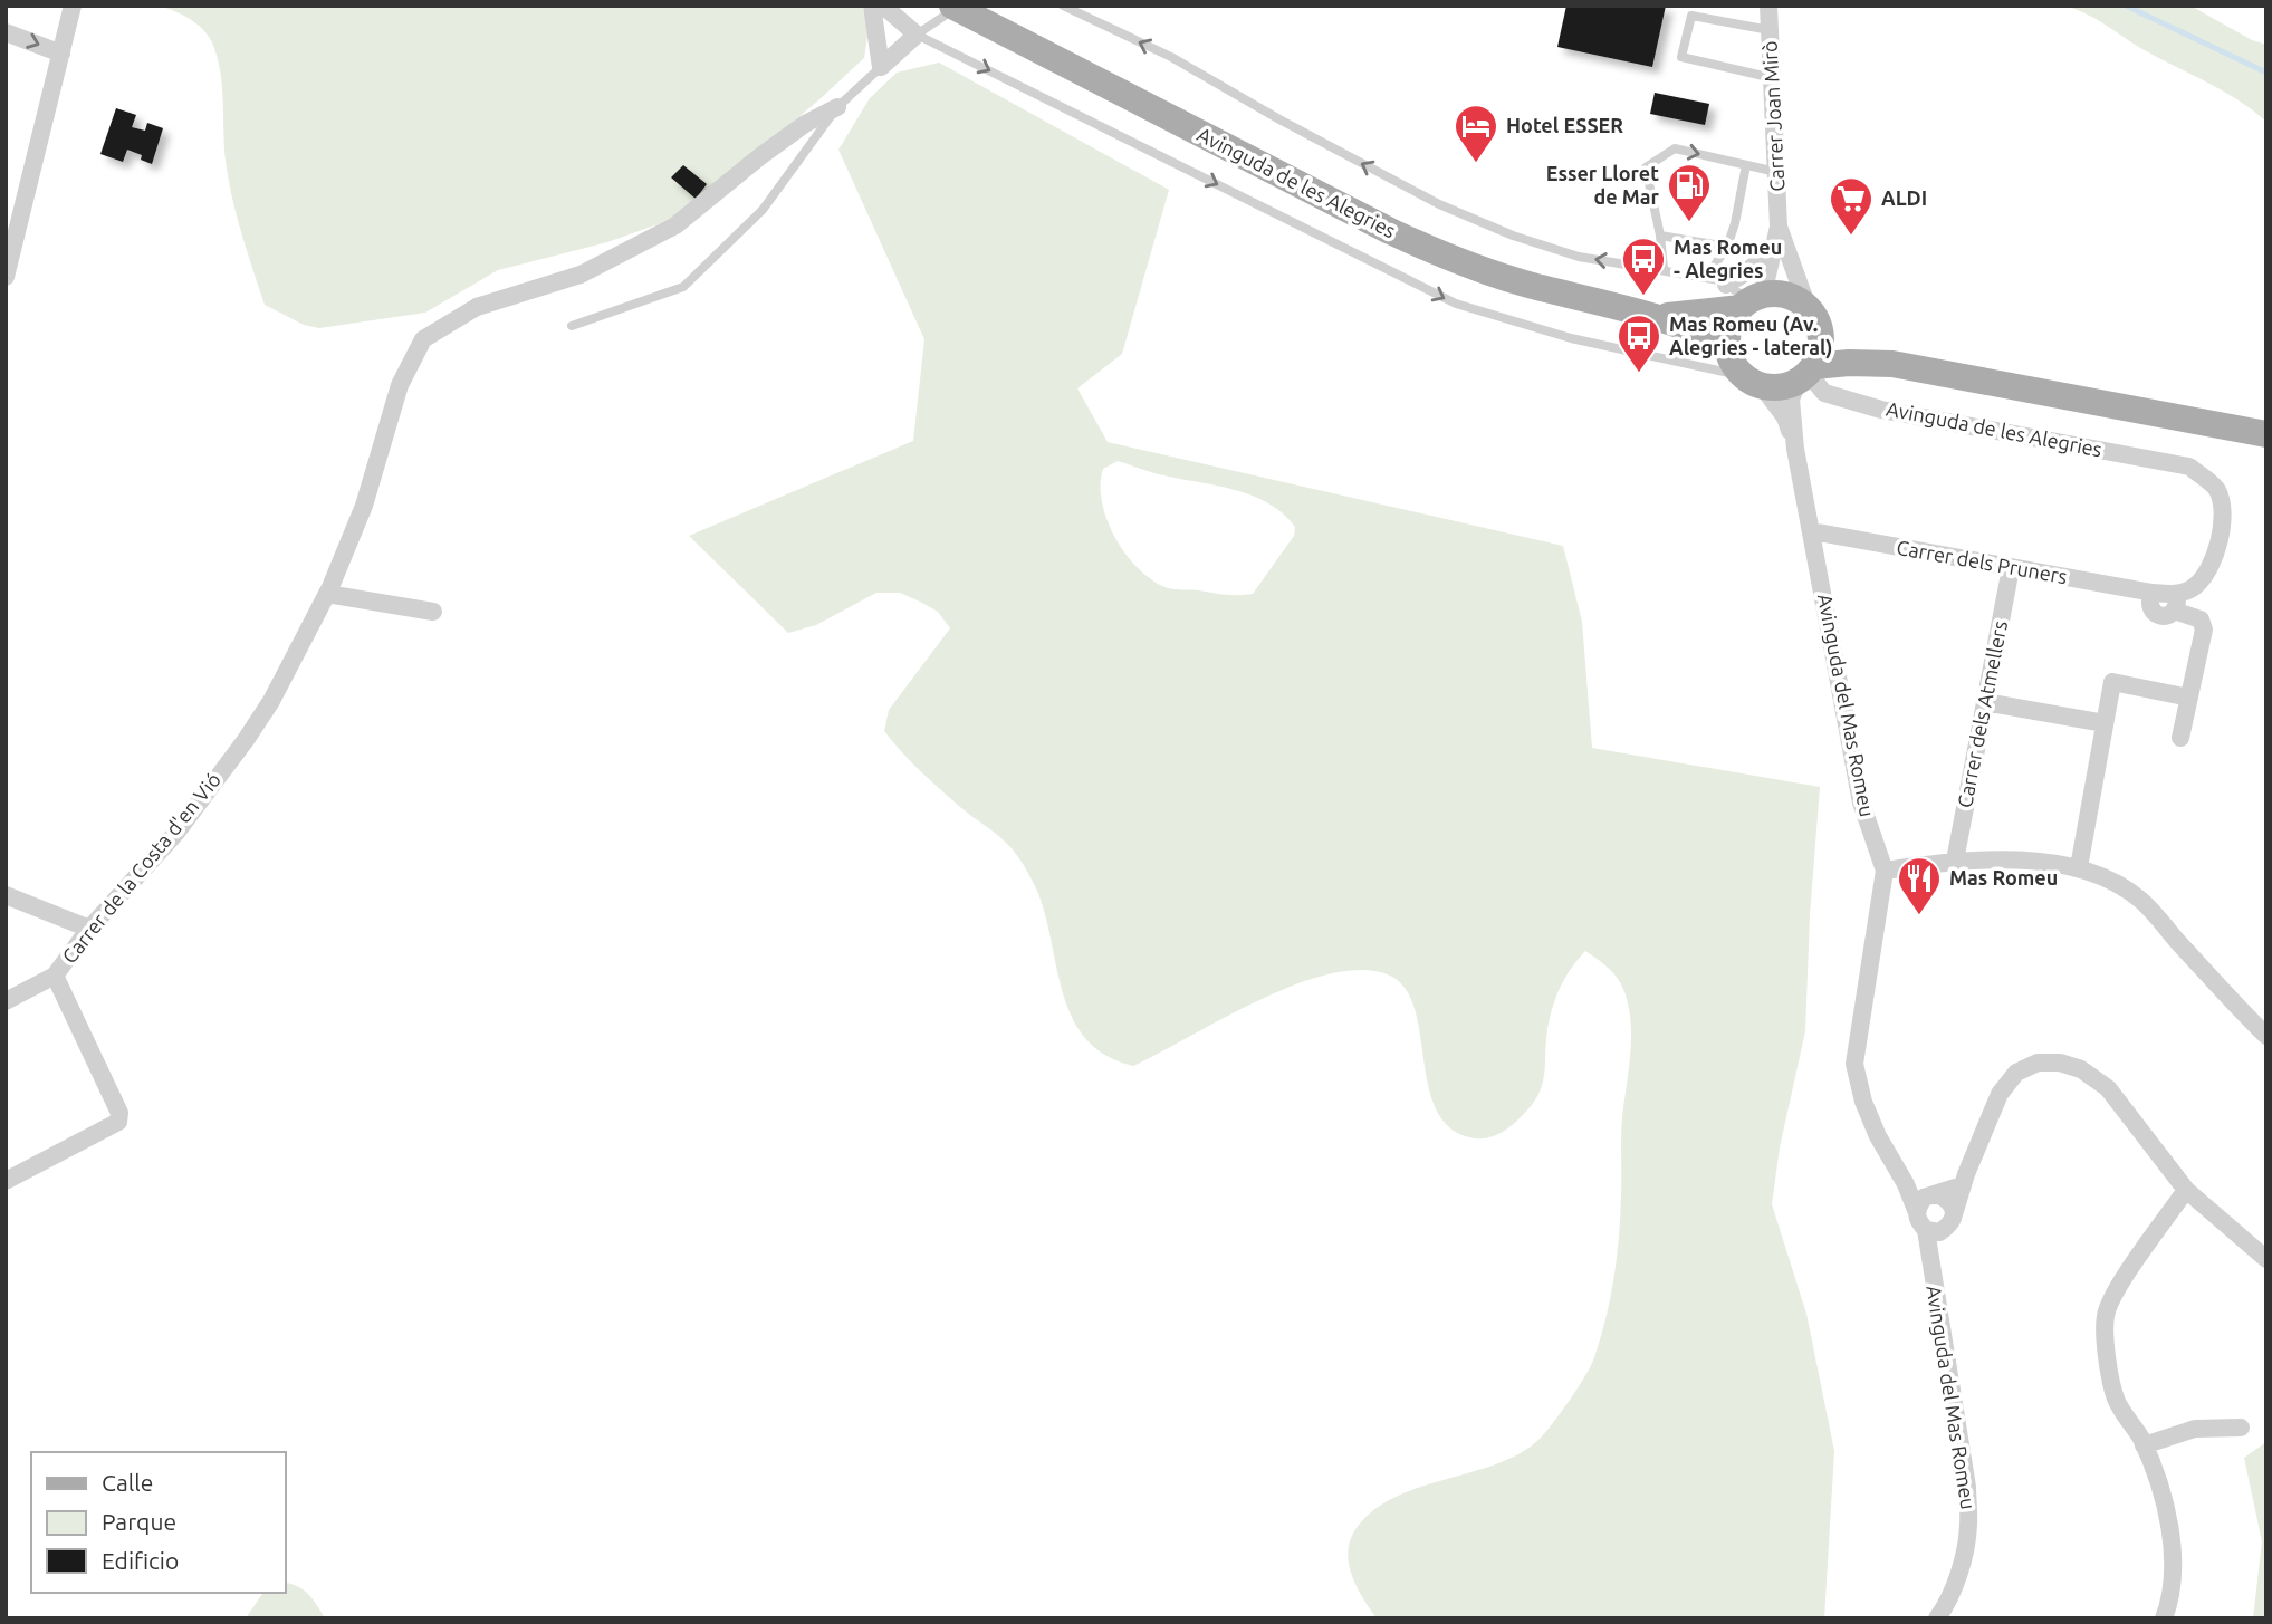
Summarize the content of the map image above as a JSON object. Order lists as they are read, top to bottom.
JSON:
{
  "streets": {
    "main road": ["Avinguda de les Alegries"],
    "street": [
      "Carrer Joan Mirò",
      "Carrer dels Pruners",
      "Avinguda del Mas Romeu",
      "Carrer dels Atmellers",
      "Carrer de la Costa d'en Vió"
    ]
  },
  "crossings": [
    ["Carrer Joan Mirò", "Avinguda de les Alegries"],
    ["Carrer Joan Mirò", "Avinguda del Mas Romeu"],
    ["Avinguda de les Alegries", "Carrer dels Pruners"],
    ["Avinguda de les Alegries", "Avinguda del Mas Romeu"],
    ["Carrer dels Pruners", "Avinguda del Mas Romeu"],
    ["Carrer dels Pruners", "Carrer dels Atmellers"]
  ],
  "places": {
    "hotel": ["Hotel ESSER"],
    "fuel station": ["Esser Lloret de Mar"],
    "supermarket": ["ALDI"],
    "bus stop": ["Mas Romeu - Alegries", "Mas Romeu (Av. Alegries - lateral)"],
    "restaurant": ["Mas Romeu"]
  },
  "legend": ["Calle", "Parque", "Edificio"]
}
